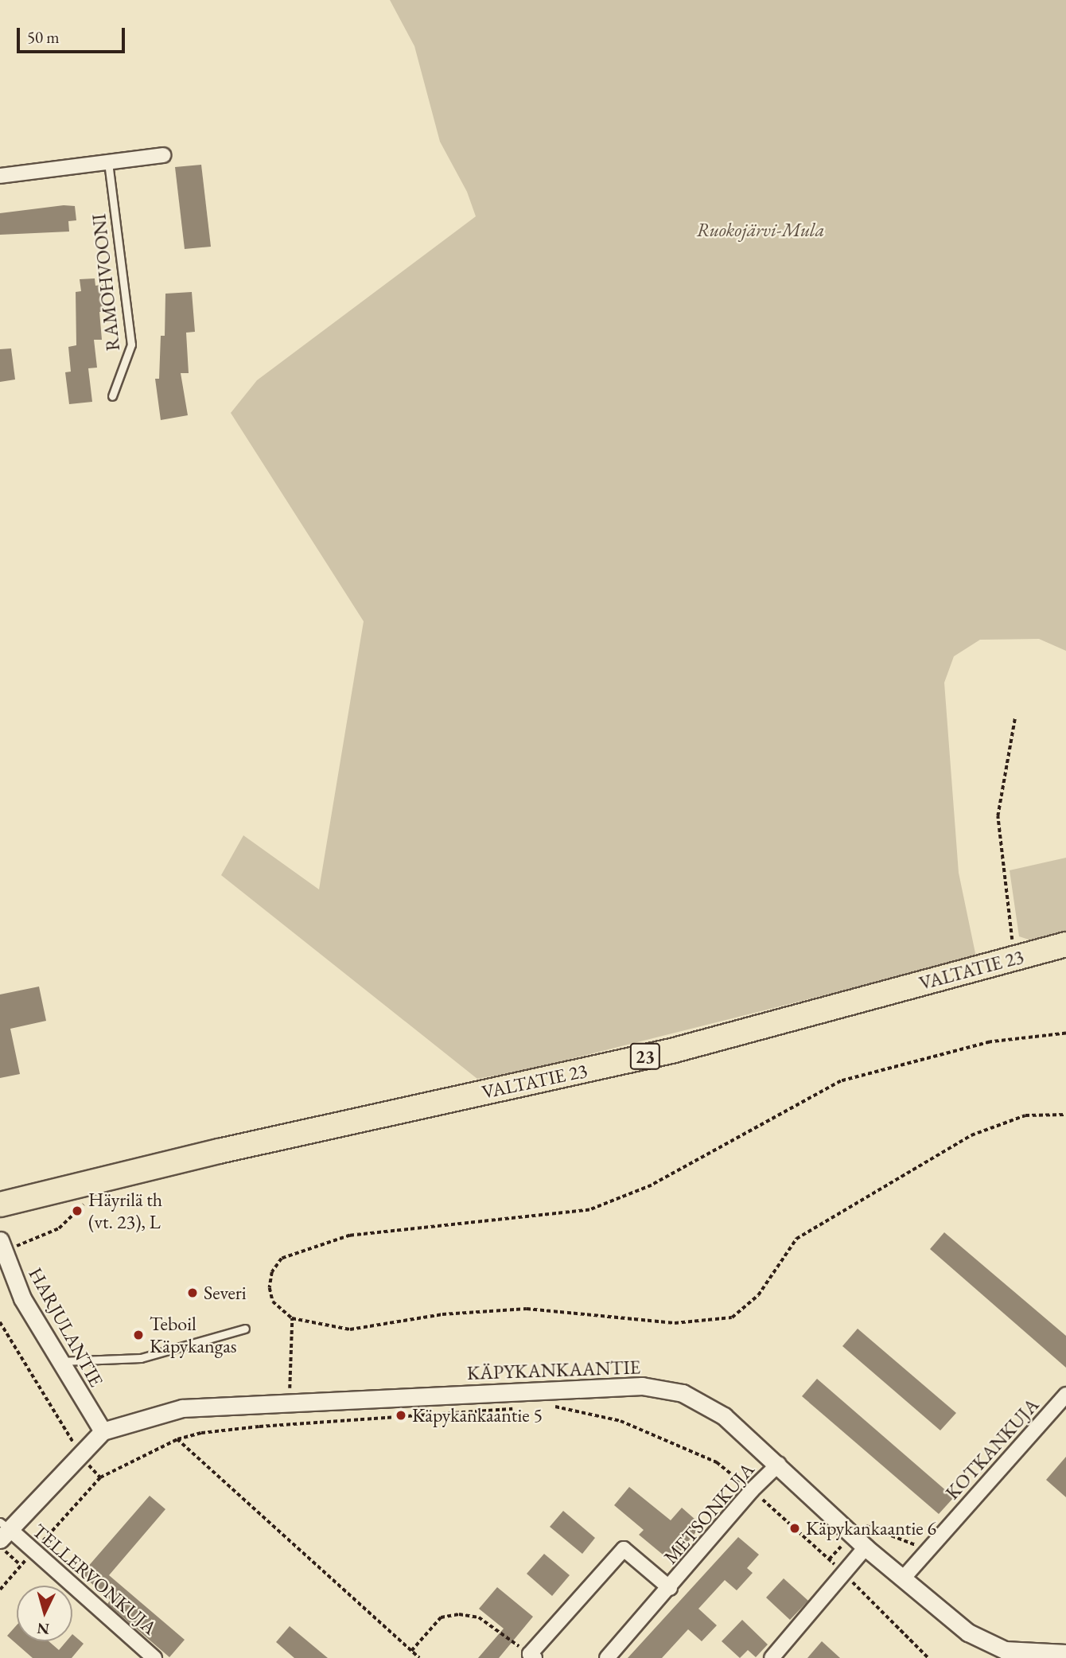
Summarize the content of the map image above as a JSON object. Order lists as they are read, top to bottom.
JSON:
{
  "streets": {
    "highway": ["VALTATIE 23", "23"],
    "street": [
      "HARJULANTIE",
      "KÄPYKANKAANTIE",
      "KOTKANKUJA",
      "METSONKUJA",
      "TELLERVONKUJA"
    ],
    "lane": ["RAMOHVOONI"]
  },
  "crossings": [
    ["HARJULANTIE", "KÄPYKANKAANTIE"],
    ["KÄPYKANKAANTIE", "KOTKANKUJA"],
    ["KÄPYKANKAANTIE", "METSONKUJA"]
  ],
  "parks": ["Ruokojärvi-Mula"],
  "places": [
    "Häyrilä th (vt. 23), L",
    "Severi",
    "Teboil Käpykangas",
    "Käpykankaantie 5",
    "Käpykankaantie 6"
  ],
  "scale_bar": "50 m",
  "north": "bottom"
}
